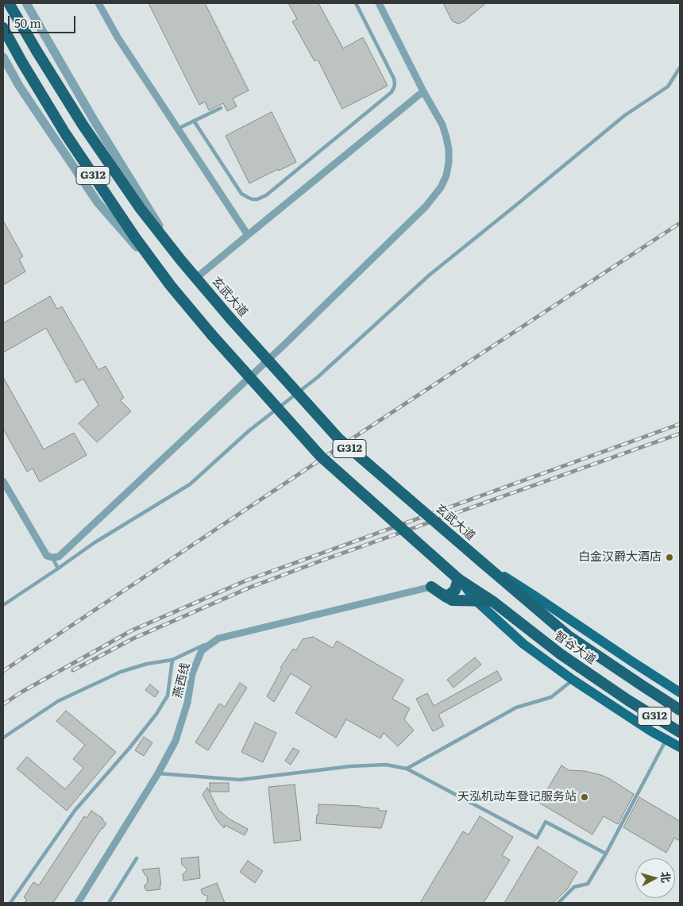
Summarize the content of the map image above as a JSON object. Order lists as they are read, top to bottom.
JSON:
{
  "streets": {
    "highway": ["G312", "玄武大道", "智谷大道"],
    "street": ["燕西线"]
  },
  "crossings": [
    ["G312", "智谷大道"],
    ["玄武大道", "智谷大道"]
  ],
  "places": ["白金汉爵大酒店", "天泓机动车登记服务站"],
  "scale_bar": "50 m",
  "north": "right"
}
